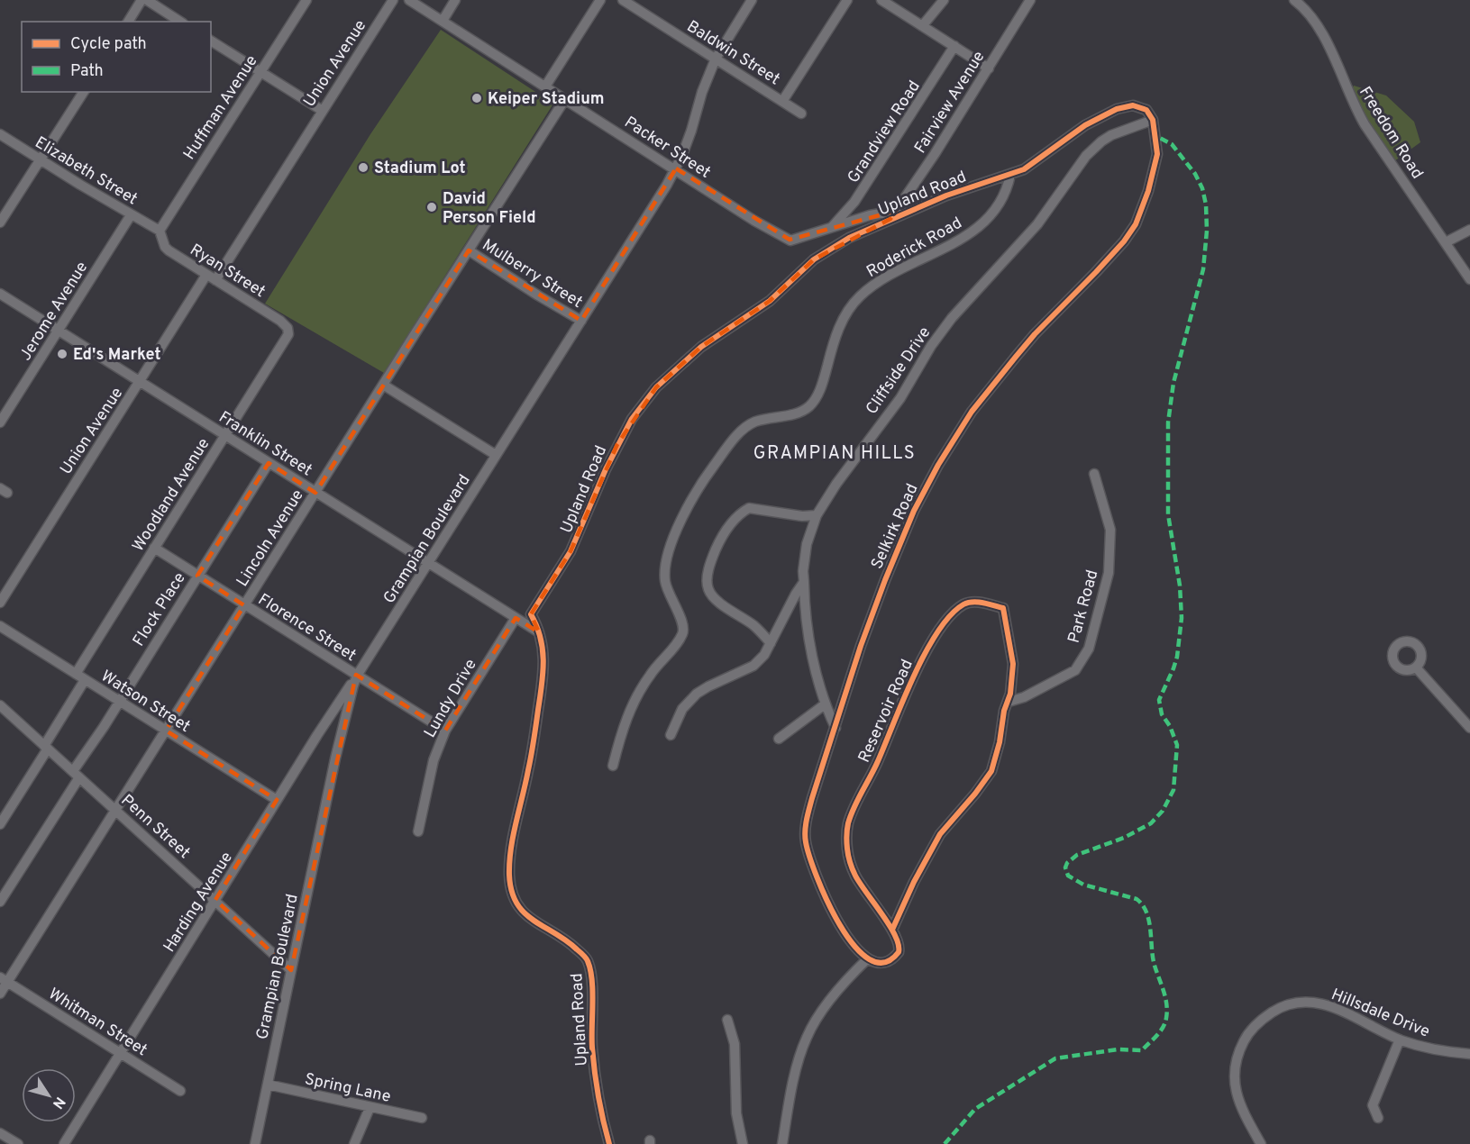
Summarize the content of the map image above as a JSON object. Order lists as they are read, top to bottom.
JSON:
{
  "streets": {
    "street": [
      "Baldwin Street",
      "Union Avenue",
      "Fairview Avenue",
      "Huffman Avenue",
      "Grandview Road",
      "Freedom Road",
      "Packer Street",
      "Elizabeth Street",
      "Upland Road",
      "Roderick Road",
      "Ryan Street",
      "Mulberry Street",
      "Jerome Avenue",
      "Cliffside Drive",
      "Franklin Street",
      "Woodland Avenue",
      "Selkirk Road",
      "Lincoln Avenue",
      "Grampian Boulevard",
      "Park Road",
      "Flock Place",
      "Florence Street",
      "Lundy Drive",
      "Watson Street",
      "Reservoir Road",
      "Penn Street",
      "Harding Avenue",
      "Hillsdale Drive",
      "Whitman Street",
      "Spring Lane"
    ]
  },
  "crossings": [
    ["Baldwin Street", "Grampian Boulevard"],
    ["Union Avenue", "Ryan Street"],
    ["Union Avenue", "Franklin Street"],
    ["Fairview Avenue", "Packer Street"],
    ["Fairview Avenue", "Upland Road"],
    ["Huffman Avenue", "Elizabeth Street"],
    ["Huffman Avenue", "Ryan Street"],
    ["Grandview Road", "Packer Street"],
    ["Packer Street", "Upland Road"],
    ["Packer Street", "Lincoln Avenue"],
    ["Packer Street", "Grampian Boulevard"],
    ["Elizabeth Street", "Ryan Street"],
    ["Elizabeth Street", "Jerome Avenue"],
    ["Upland Road", "Roderick Road"],
    ["Upland Road", "Cliffside Drive"],
    ["Upland Road", "Selkirk Road"],
    ["Ryan Street", "Woodland Avenue"],
    ["Mulberry Street", "Lincoln Avenue"],
    ["Mulberry Street", "Grampian Boulevard"],
    ["Jerome Avenue", "Franklin Street"],
    ["Cliffside Drive", "Selkirk Road"],
    ["Franklin Street", "Woodland Avenue"],
    ["Franklin Street", "Lincoln Avenue"],
    ["Franklin Street", "Grampian Boulevard"],
    ["Franklin Street", "Flock Place"],
    ["Franklin Street", "Lundy Drive"],
    ["Woodland Avenue", "Florence Street"],
    ["Woodland Avenue", "Watson Street"],
    ["Selkirk Road", "Reservoir Road"],
    ["Lincoln Avenue", "Florence Street"],
    ["Lincoln Avenue", "Watson Street"],
    ["Lincoln Avenue", "Penn Street"],
    ["Lincoln Avenue", "Whitman Street"],
    ["Grampian Boulevard", "Florence Street"],
    ["Grampian Boulevard", "Penn Street"],
    ["Grampian Boulevard", "Harding Avenue"],
    ["Grampian Boulevard", "Spring Lane"],
    ["Park Road", "Reservoir Road"],
    ["Flock Place", "Florence Street"],
    ["Flock Place", "Watson Street"],
    ["Flock Place", "Penn Street"],
    ["Florence Street", "Lundy Drive"],
    ["Florence Street", "Harding Avenue"],
    ["Watson Street", "Harding Avenue"],
    ["Penn Street", "Harding Avenue"],
    ["Harding Avenue", "Whitman Street"]
  ],
  "districts": ["GRAMPIAN HILLS"],
  "places": [
    "Keiper Stadium",
    "Stadium Lot",
    "David Person Field",
    "Ed's Market"
  ],
  "legend": ["Cycle path", "Path"],
  "north": "bottom right"
}
